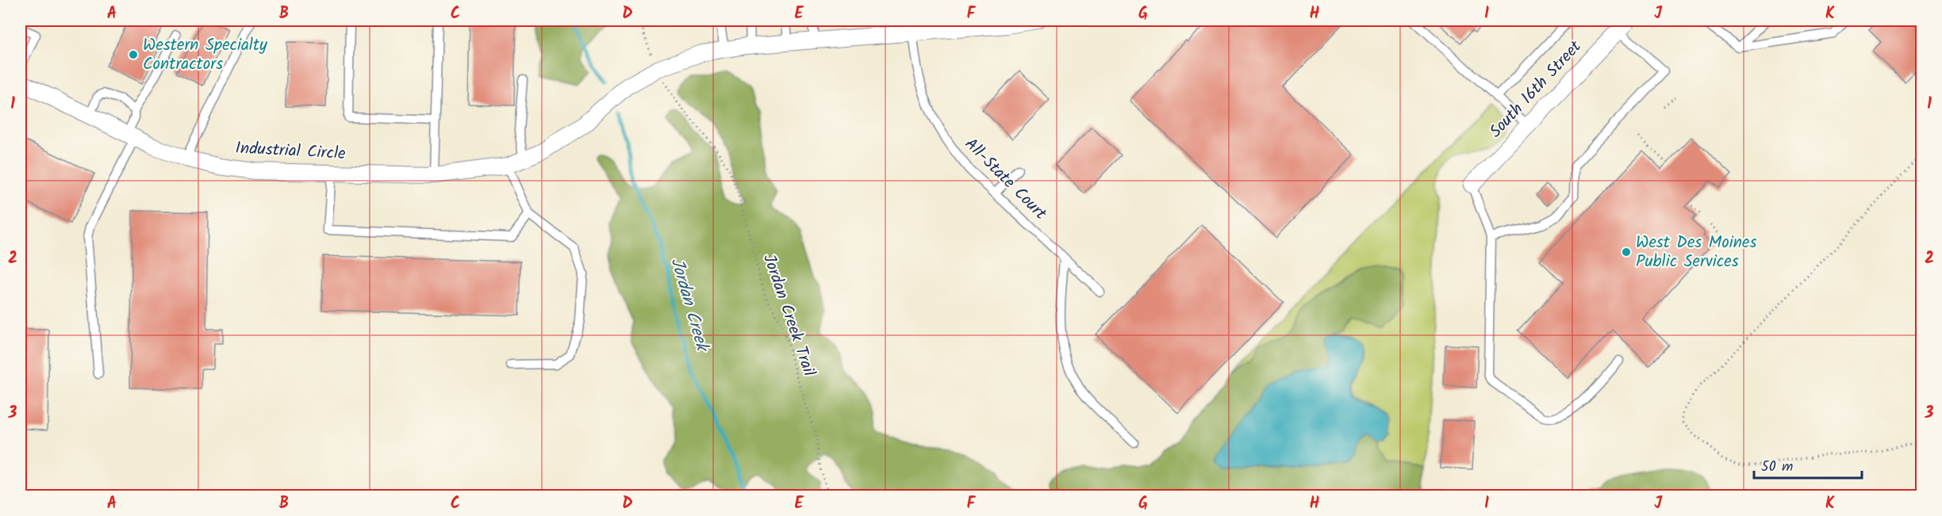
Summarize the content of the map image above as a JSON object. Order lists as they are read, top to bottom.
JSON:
{
  "streets": {
    "street": ["South 16th Street", "Industrial Circle"],
    "lane": ["All-State Court"],
    "path": ["Jordan Creek Trail"]
  },
  "crossings": [
    ["Industrial Circle", "All-State Court"]
  ],
  "water": ["Jordan Creek"],
  "places": ["Western Specialty Contractors", "West Des Moines Public Services"],
  "scale_bar": "50 m",
  "grid": {
    "columns": [
      "A",
      "B",
      "C",
      "D",
      "E",
      "F",
      "G",
      "H",
      "I",
      "J",
      "K"
    ],
    "rows": ["1", "2", "3"]
  }
}
